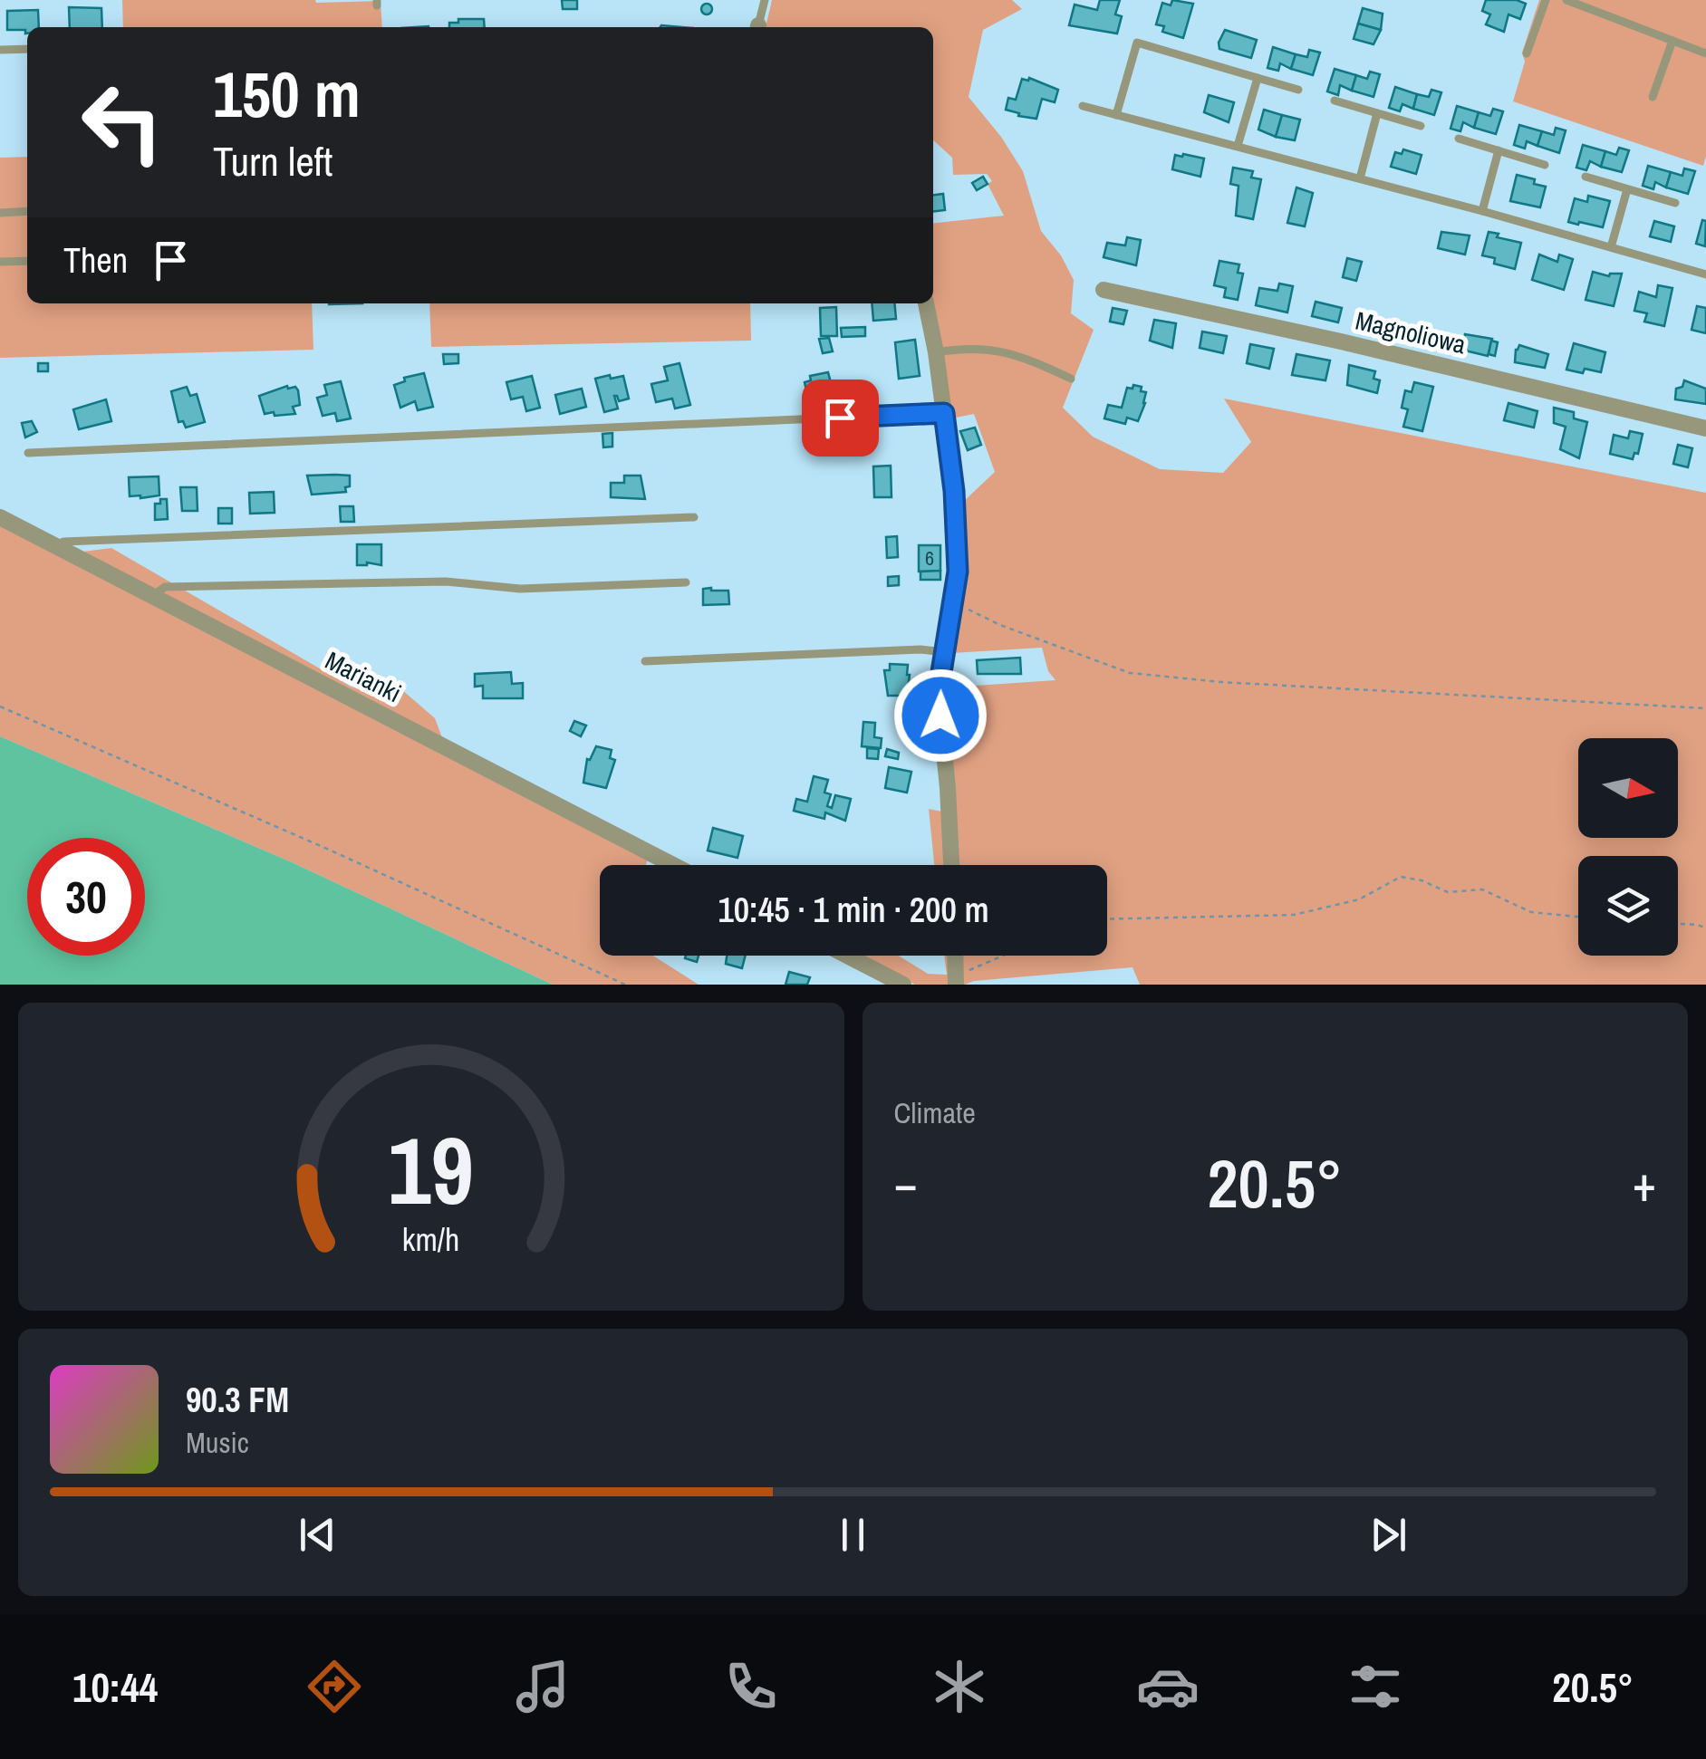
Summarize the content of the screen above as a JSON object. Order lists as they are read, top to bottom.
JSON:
{
  "streets": {
    "street": ["Magnoliowa", "Marianki"]
  },
  "house_numbers": ["6"],
  "north": "right",
  "page": {
    "turn": ["150 m", "Turn left"],
    "then": "Then",
    "limit": "30",
    "trip": "10:45 · 1 min · 200 m",
    "tile": "Climate",
    "heat": ["−", "20.5°", "+"],
    "song": ["90.3 FM", "Music"],
    "tabs": ["10:44", "20.5°"],
    "gauge": ["19", "km/h"]
  }
}
